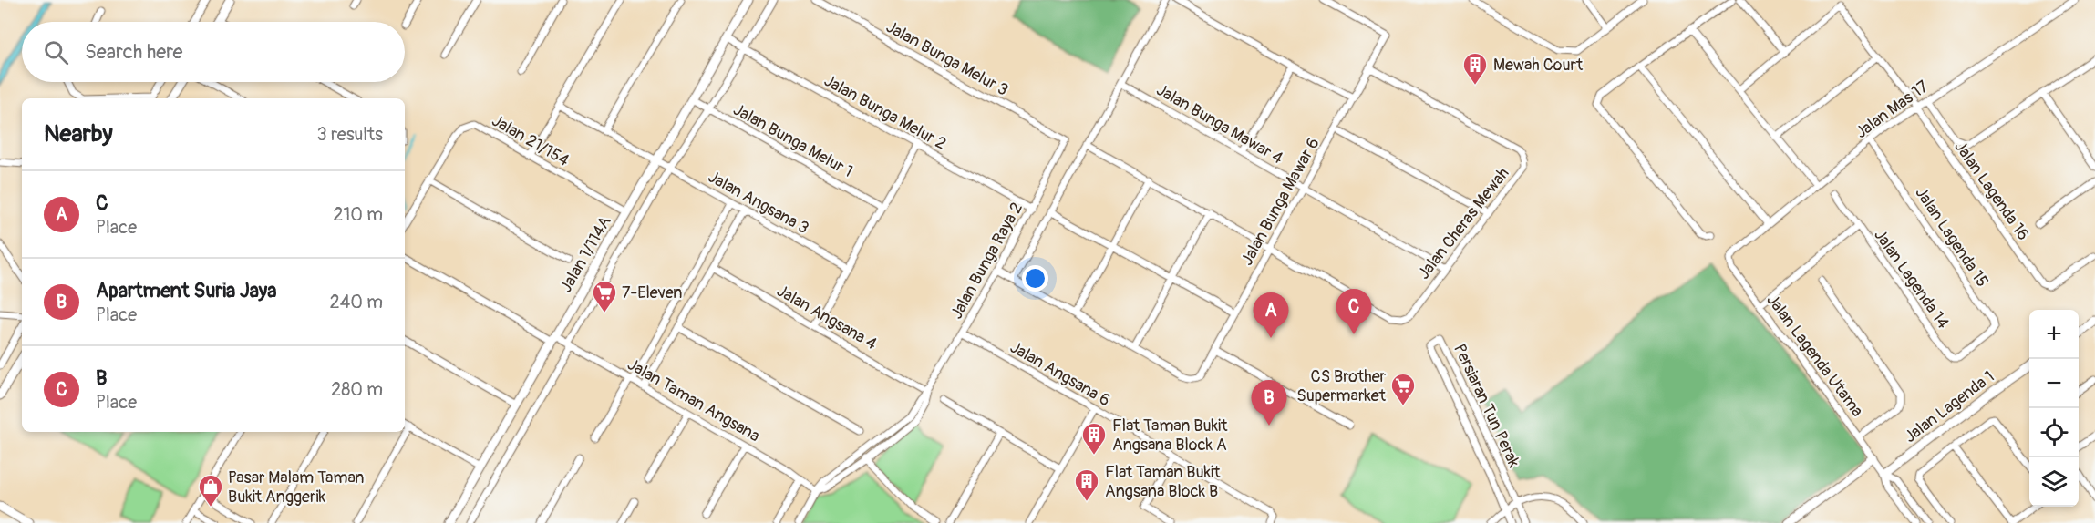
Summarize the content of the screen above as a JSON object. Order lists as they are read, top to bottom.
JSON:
{
  "streets": {
    "street": [
      "Jalan Bunga Melur 3",
      "Jalan Mas 17",
      "Jalan Bunga Melur 2",
      "Jalan Bunga Mawar 4",
      "Jalan 21/154",
      "Jalan Bunga Melur 1",
      "Jalan Lagenda 16",
      "Jalan Bunga Mawar 6",
      "Jalan Angsana 3",
      "Jalan Cheras Mewah",
      "Jalan Lagenda 15",
      "Jalan 1/114A",
      "Jalan Bunga Raya 2",
      "Jalan Lagenda 14",
      "Jalan Angsana 4",
      "Jalan Lagenda Utama",
      "Jalan Angsana 6",
      "Jalan Taman Angsana",
      "Persiaran Tun Perak",
      "Jalan Lagenda 1"
    ]
  },
  "crossings": [
    ["Jalan Bunga Melur 3", "Jalan Bunga Raya 2"],
    ["Jalan Mas 17", "Jalan Lagenda 16"],
    ["Jalan Mas 17", "Jalan Lagenda 15"],
    ["Jalan Mas 17", "Jalan Lagenda Utama"],
    ["Jalan Bunga Melur 2", "Jalan 1/114A"],
    ["Jalan Bunga Melur 2", "Jalan Bunga Raya 2"],
    ["Jalan Bunga Mawar 4", "Jalan Bunga Mawar 6"],
    ["Jalan Bunga Mawar 4", "Jalan Cheras Mewah"],
    ["Jalan 21/154", "Jalan 1/114A"],
    ["Jalan Bunga Melur 1", "Jalan 1/114A"],
    ["Jalan Bunga Mawar 6", "Jalan Cheras Mewah"],
    ["Jalan Angsana 3", "Jalan 1/114A"],
    ["Jalan Lagenda 15", "Jalan Lagenda 14"],
    ["Jalan 1/114A", "Jalan Taman Angsana"],
    ["Jalan Bunga Raya 2", "Jalan Angsana 4"],
    ["Jalan Bunga Raya 2", "Jalan Angsana 6"],
    ["Jalan Bunga Raya 2", "Jalan Taman Angsana"],
    ["Jalan Lagenda Utama", "Jalan Lagenda 1"]
  ],
  "places": {
    "building": ["Mewah Court", "Flat Taman Bukit Angsana Block A", "Flat Taman Bukit Angsana Block B"],
    "supermarket": ["7-Eleven", "CS Brother Supermarket"],
    "shop": ["Pasar Malam Taman Bukit Anggerik"]
  },
  "page": {
    "search": "Search here",
    "heading": ["Nearby", "3 results"],
    "list": [
      {
        "mark": "A",
        "name": "C",
        "note": "Place",
        "value": "210 m"
      },
      {
        "mark": "B",
        "name": "Apartment Suria Jaya",
        "note": "Place",
        "value": "240 m"
      },
      {
        "mark": "C",
        "name": "B",
        "note": "Place",
        "value": "280 m"
      }
    ],
    "pins": ["C", "A", "B"],
    "map_buttons": ["+", "−"]
  }
}
